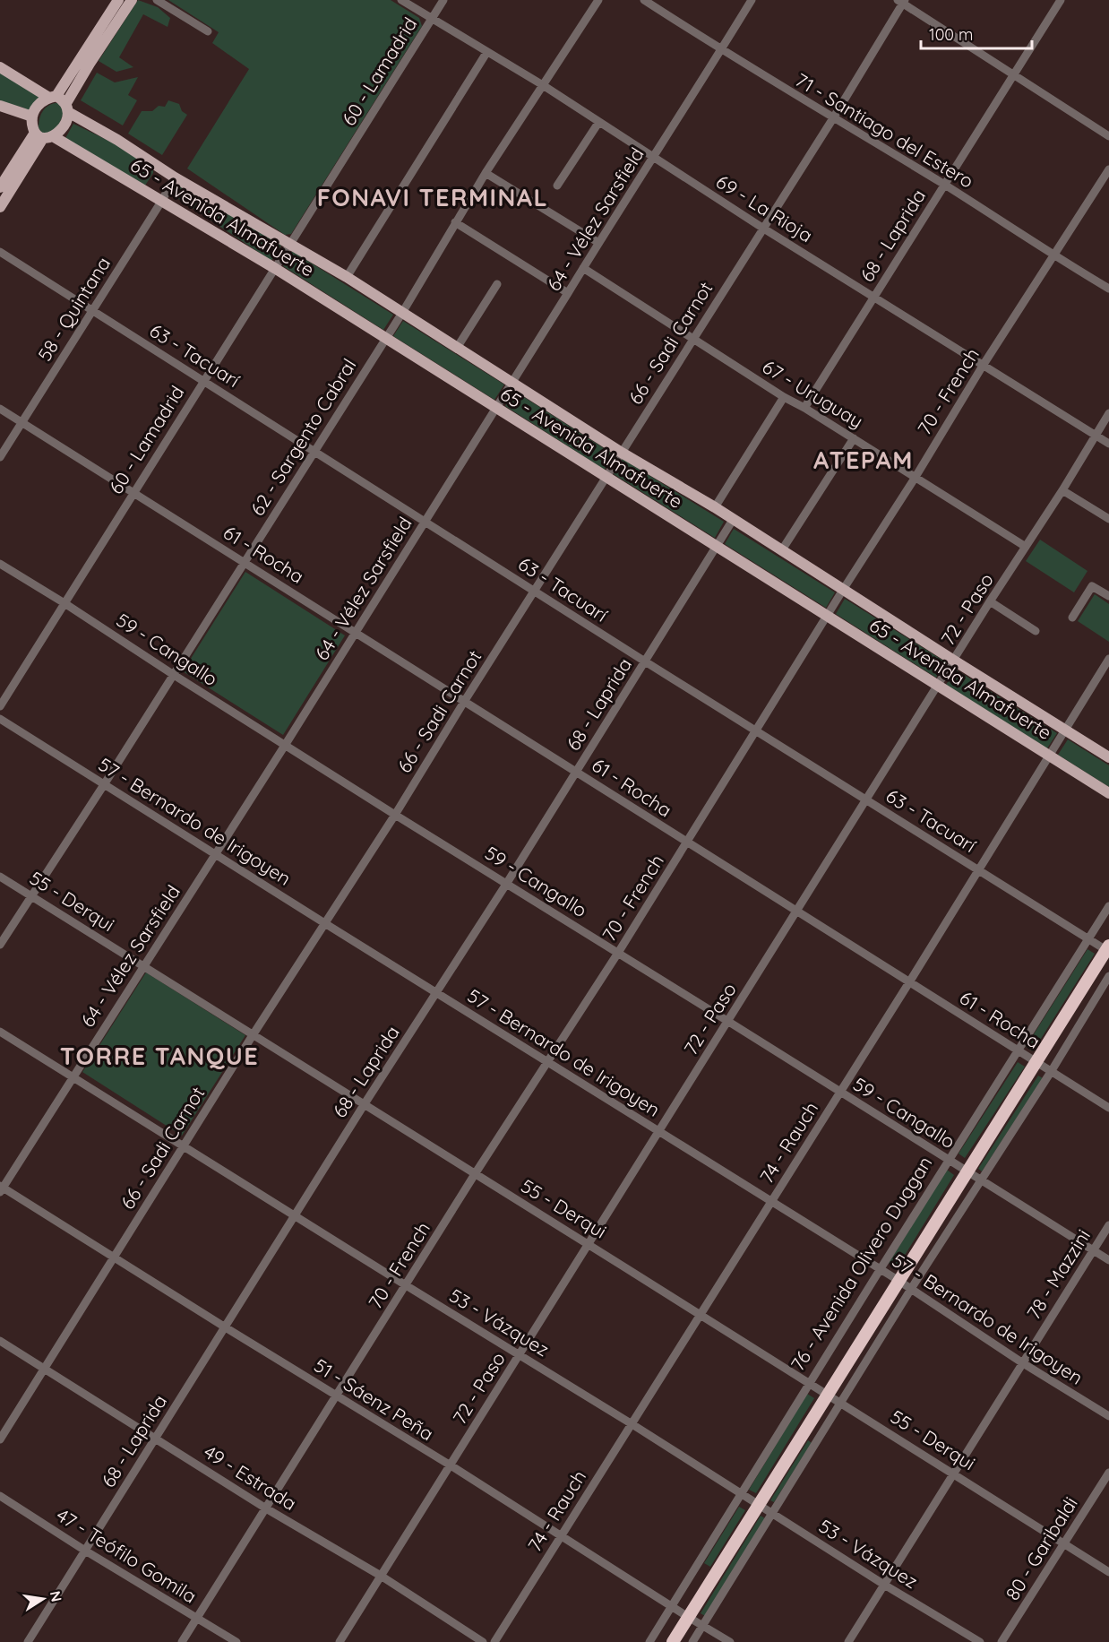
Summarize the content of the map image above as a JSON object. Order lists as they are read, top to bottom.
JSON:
{
  "streets": {
    "highway": ["76 - Avenida Olivero Duggan"],
    "main road": ["65 - Avenida Almafuerte"],
    "street": [
      "60 - Lamadrid",
      "71 - Santiago del Estero",
      "69 - La Rioja",
      "64 - Vélez Sarsfield",
      "68 - Laprida",
      "58 - Quintana",
      "66 - Sadi Carnot",
      "63 - Tacuarí",
      "70 - French",
      "67 - Uruguay",
      "62 - Sargento Cabral",
      "61 - Rocha",
      "72 - Paso",
      "59 - Cangallo",
      "57 - Bernardo de Irigoyen",
      "55 - Derqui",
      "74 - Rauch",
      "78 - Mazzini",
      "53 - Vázquez",
      "51 - Sáenz Peña",
      "49 - Estrada",
      "80 - Garibaldi",
      "47 - Teófilo Gomila"
    ]
  },
  "crossings": [
    ["60 - Lamadrid", "69 - La Rioja"],
    ["60 - Lamadrid", "65 - Avenida Almafuerte"],
    ["60 - Lamadrid", "63 - Tacuarí"],
    ["60 - Lamadrid", "61 - Rocha"],
    ["60 - Lamadrid", "59 - Cangallo"],
    ["71 - Santiago del Estero", "64 - Vélez Sarsfield"],
    ["71 - Santiago del Estero", "68 - Laprida"],
    ["71 - Santiago del Estero", "66 - Sadi Carnot"],
    ["71 - Santiago del Estero", "70 - French"],
    ["69 - La Rioja", "64 - Vélez Sarsfield"],
    ["69 - La Rioja", "68 - Laprida"],
    ["69 - La Rioja", "66 - Sadi Carnot"],
    ["69 - La Rioja", "70 - French"],
    ["69 - La Rioja", "62 - Sargento Cabral"],
    ["69 - La Rioja", "72 - Paso"],
    ["65 - Avenida Almafuerte", "64 - Vélez Sarsfield"],
    ["65 - Avenida Almafuerte", "68 - Laprida"],
    ["65 - Avenida Almafuerte", "58 - Quintana"],
    ["65 - Avenida Almafuerte", "66 - Sadi Carnot"],
    ["65 - Avenida Almafuerte", "70 - French"],
    ["65 - Avenida Almafuerte", "62 - Sargento Cabral"],
    ["65 - Avenida Almafuerte", "72 - Paso"],
    ["65 - Avenida Almafuerte", "74 - Rauch"],
    ["64 - Vélez Sarsfield", "63 - Tacuarí"],
    ["64 - Vélez Sarsfield", "67 - Uruguay"],
    ["64 - Vélez Sarsfield", "61 - Rocha"],
    ["64 - Vélez Sarsfield", "59 - Cangallo"],
    ["64 - Vélez Sarsfield", "57 - Bernardo de Irigoyen"],
    ["64 - Vélez Sarsfield", "55 - Derqui"],
    ["64 - Vélez Sarsfield", "53 - Vázquez"],
    ["64 - Vélez Sarsfield", "51 - Sáenz Peña"],
    ["68 - Laprida", "63 - Tacuarí"],
    ["68 - Laprida", "67 - Uruguay"],
    ["68 - Laprida", "61 - Rocha"],
    ["68 - Laprida", "59 - Cangallo"],
    ["68 - Laprida", "57 - Bernardo de Irigoyen"],
    ["68 - Laprida", "55 - Derqui"],
    ["68 - Laprida", "53 - Vázquez"],
    ["68 - Laprida", "51 - Sáenz Peña"],
    ["68 - Laprida", "49 - Estrada"],
    ["68 - Laprida", "47 - Teófilo Gomila"],
    ["58 - Quintana", "63 - Tacuarí"],
    ["58 - Quintana", "61 - Rocha"],
    ["66 - Sadi Carnot", "63 - Tacuarí"],
    ["66 - Sadi Carnot", "67 - Uruguay"],
    ["66 - Sadi Carnot", "61 - Rocha"],
    ["66 - Sadi Carnot", "59 - Cangallo"],
    ["66 - Sadi Carnot", "57 - Bernardo de Irigoyen"],
    ["66 - Sadi Carnot", "55 - Derqui"],
    ["66 - Sadi Carnot", "53 - Vázquez"],
    ["66 - Sadi Carnot", "51 - Sáenz Peña"],
    ["66 - Sadi Carnot", "49 - Estrada"],
    ["63 - Tacuarí", "70 - French"],
    ["63 - Tacuarí", "62 - Sargento Cabral"],
    ["63 - Tacuarí", "72 - Paso"],
    ["63 - Tacuarí", "74 - Rauch"],
    ["63 - Tacuarí", "76 - Avenida Olivero Duggan"],
    ["70 - French", "67 - Uruguay"],
    ["70 - French", "61 - Rocha"],
    ["70 - French", "59 - Cangallo"],
    ["70 - French", "57 - Bernardo de Irigoyen"],
    ["70 - French", "55 - Derqui"],
    ["70 - French", "53 - Vázquez"],
    ["70 - French", "51 - Sáenz Peña"],
    ["70 - French", "49 - Estrada"],
    ["70 - French", "47 - Teófilo Gomila"],
    ["67 - Uruguay", "72 - Paso"],
    ["62 - Sargento Cabral", "61 - Rocha"],
    ["62 - Sargento Cabral", "59 - Cangallo"],
    ["62 - Sargento Cabral", "57 - Bernardo de Irigoyen"],
    ["62 - Sargento Cabral", "55 - Derqui"],
    ["61 - Rocha", "72 - Paso"],
    ["61 - Rocha", "74 - Rauch"],
    ["61 - Rocha", "76 - Avenida Olivero Duggan"],
    ["72 - Paso", "59 - Cangallo"],
    ["72 - Paso", "57 - Bernardo de Irigoyen"],
    ["72 - Paso", "55 - Derqui"],
    ["72 - Paso", "53 - Vázquez"],
    ["72 - Paso", "51 - Sáenz Peña"],
    ["72 - Paso", "49 - Estrada"],
    ["59 - Cangallo", "74 - Rauch"],
    ["59 - Cangallo", "76 - Avenida Olivero Duggan"],
    ["59 - Cangallo", "78 - Mazzini"],
    ["57 - Bernardo de Irigoyen", "74 - Rauch"],
    ["57 - Bernardo de Irigoyen", "76 - Avenida Olivero Duggan"],
    ["57 - Bernardo de Irigoyen", "78 - Mazzini"],
    ["55 - Derqui", "74 - Rauch"],
    ["55 - Derqui", "76 - Avenida Olivero Duggan"],
    ["55 - Derqui", "78 - Mazzini"],
    ["55 - Derqui", "80 - Garibaldi"],
    ["74 - Rauch", "53 - Vázquez"],
    ["74 - Rauch", "51 - Sáenz Peña"],
    ["76 - Avenida Olivero Duggan", "53 - Vázquez"],
    ["76 - Avenida Olivero Duggan", "51 - Sáenz Peña"],
    ["78 - Mazzini", "53 - Vázquez"]
  ],
  "districts": ["FONAVI TERMINAL", "ATEPAM", "TORRE TANQUE"],
  "scale_bar": "100 m",
  "north": "right"
}
